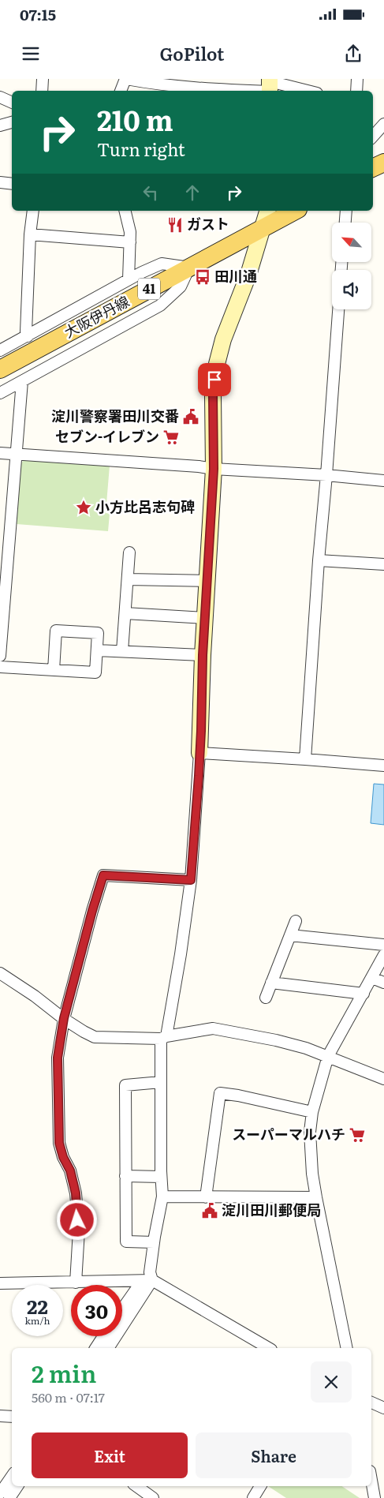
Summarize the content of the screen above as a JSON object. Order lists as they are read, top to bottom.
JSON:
{
  "streets": {
    "main road": ["41", "大阪伊丹線"]
  },
  "places": {
    "restaurant": ["ガスト"],
    "bus stop": ["田川通"],
    "public building": ["淀川警察署田川交番", "淀川田川郵便局"],
    "supermarket": ["セブン-イレブン", "スーパーマルハチ"],
    "place": ["小方比呂志句碑"]
  },
  "north": "top left",
  "page": {
    "status": "07:15",
    "header": "GoPilot",
    "turn": ["210 m", "Turn right"],
    "speed": "22 km/h",
    "limit": "30",
    "heading": ["2 min", "560 m · 07:17"],
    "buttons": ["Exit", "Share"]
  }
}
